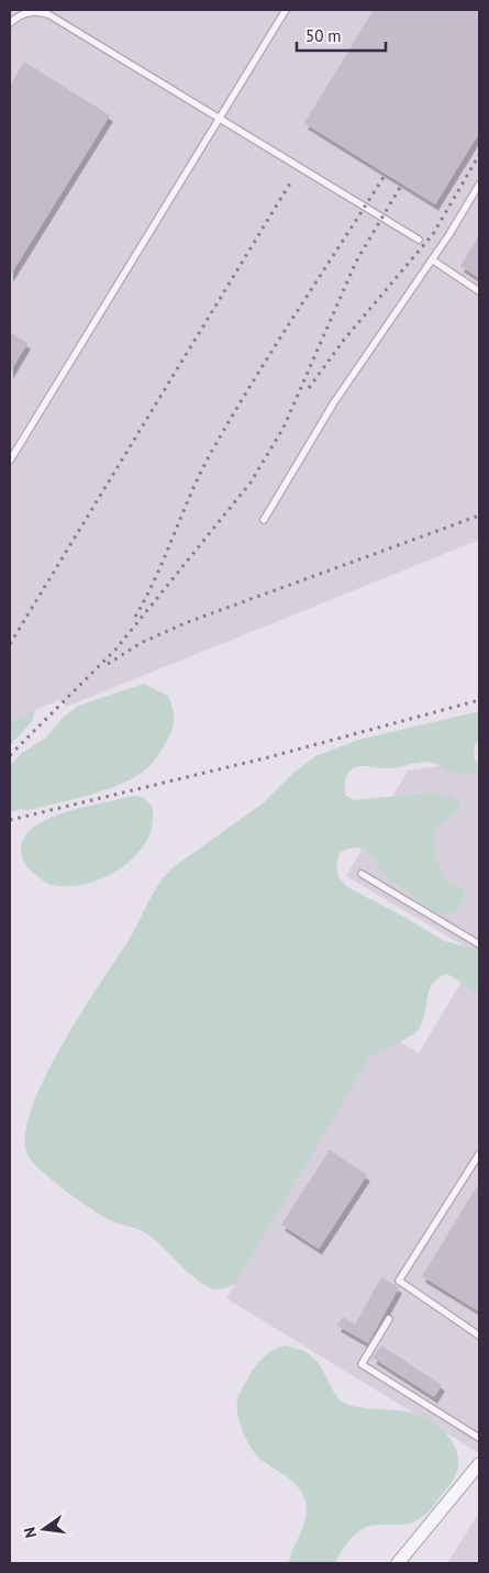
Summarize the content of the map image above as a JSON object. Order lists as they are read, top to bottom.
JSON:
{
  "scale_bar": "50 m",
  "north": "left"
}
